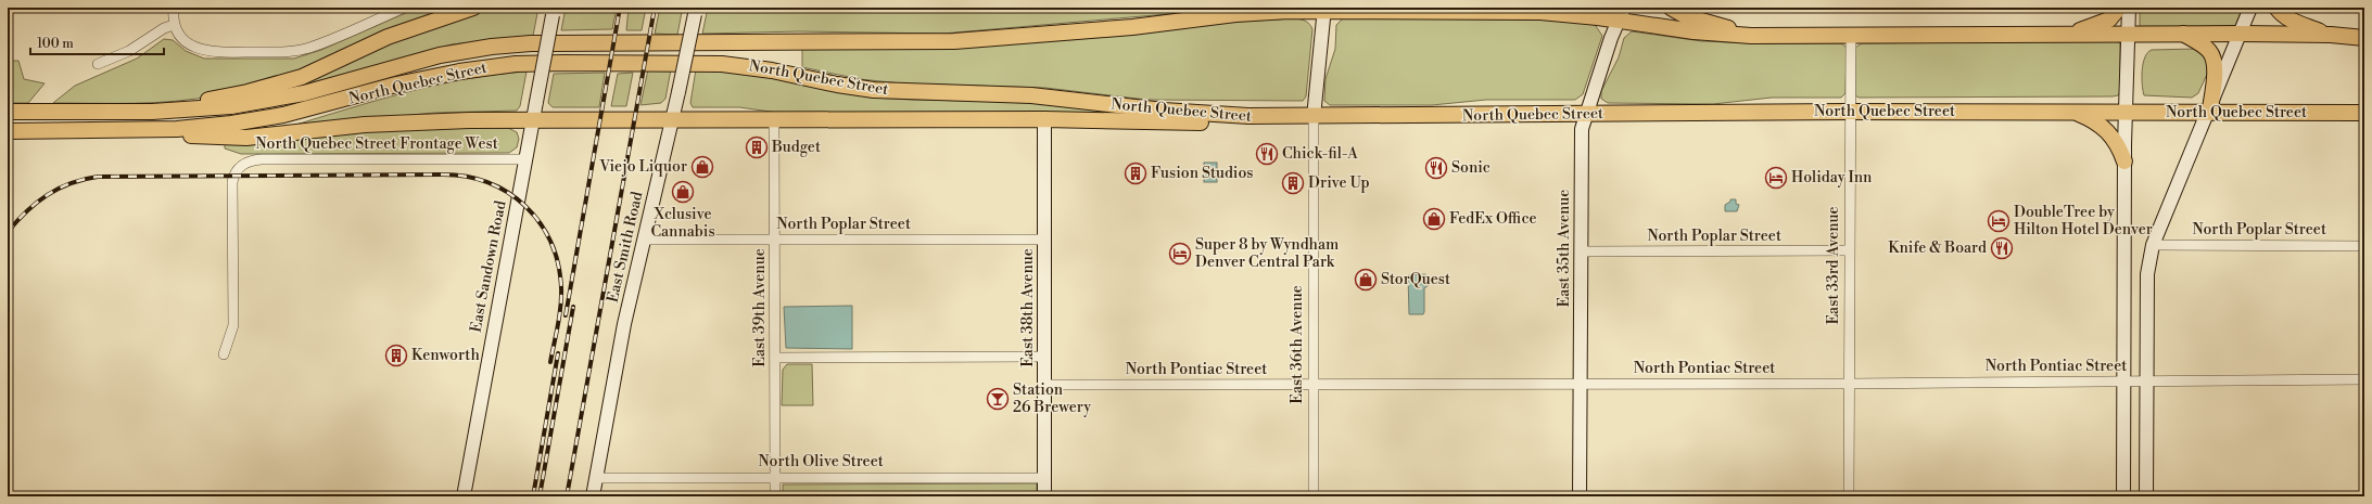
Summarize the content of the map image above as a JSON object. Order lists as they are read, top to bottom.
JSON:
{
  "streets": {
    "main road": ["North Quebec Street"],
    "street": [
      "North Quebec Street Frontage West",
      "North Poplar Street",
      "East Smith Road",
      "East 35th Avenue",
      "East 33rd Avenue",
      "East Sandown Road",
      "East 39th Avenue",
      "East 38th Avenue",
      "East 36th Avenue",
      "North Pontiac Street",
      "North Olive Street"
    ]
  },
  "crossings": [
    ["North Quebec Street", "East 35th Avenue"],
    ["North Quebec Street", "East 33rd Avenue"],
    ["North Quebec Street", "East 36th Avenue"],
    ["North Quebec Street Frontage West", "East Sandown Road"],
    ["North Poplar Street", "East Smith Road"],
    ["North Poplar Street", "East 35th Avenue"],
    ["North Poplar Street", "East 33rd Avenue"],
    ["North Poplar Street", "East 39th Avenue"],
    ["North Poplar Street", "East 38th Avenue"],
    ["East Smith Road", "North Olive Street"],
    ["East 35th Avenue", "North Pontiac Street"],
    ["East 33rd Avenue", "North Pontiac Street"],
    ["East 39th Avenue", "North Olive Street"],
    ["East 38th Avenue", "North Pontiac Street"],
    ["East 38th Avenue", "North Olive Street"],
    ["East 36th Avenue", "North Pontiac Street"]
  ],
  "places": {
    "building": [
      "Budget",
      "Fusion Studios",
      "Drive Up",
      "Kenworth"
    ],
    "restaurant": ["Chick-fil-A", "Sonic", "Knife & Board"],
    "shop": [
      "Viejo Liquor",
      "Xclusive Cannabis",
      "FedEx Office",
      "StorQuest"
    ],
    "hotel": ["Holiday Inn", "DoubleTree by Hilton Hotel Denver", "Super 8 by Wyndham Denver Central Park"],
    "bar": ["Station 26 Brewery"]
  },
  "scale_bar": "100 m"
}
